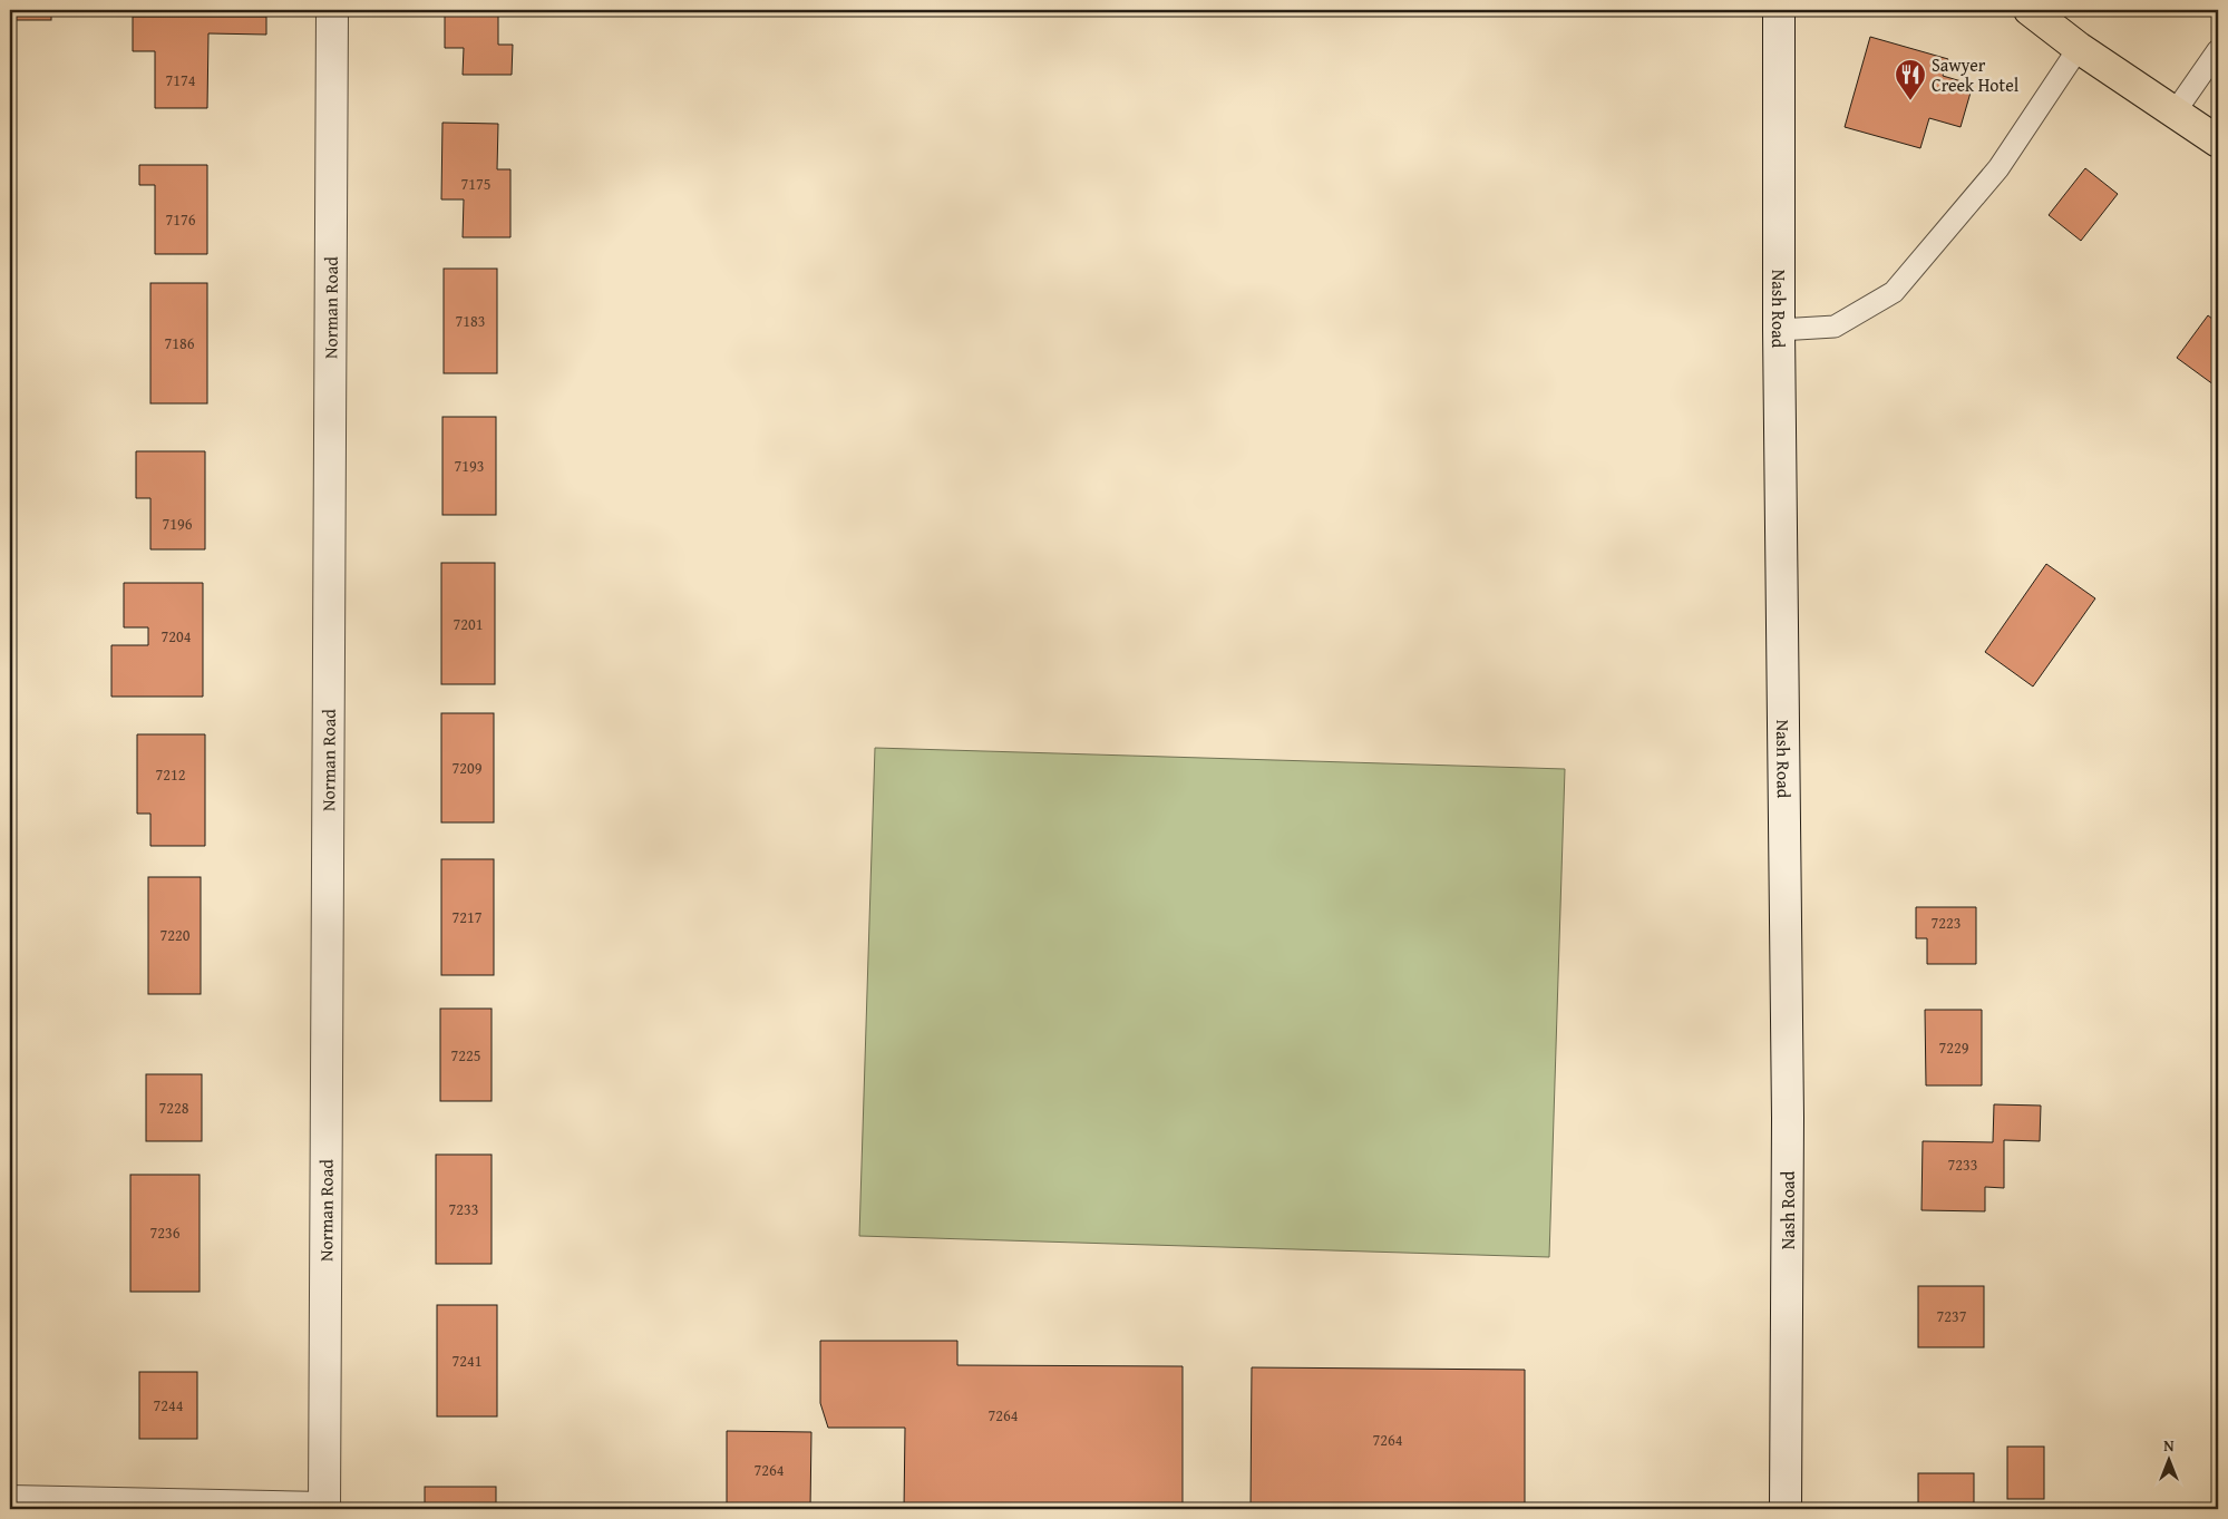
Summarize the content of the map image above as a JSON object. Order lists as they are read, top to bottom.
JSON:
{
  "streets": {
    "street": ["Norman Road", "Nash Road"]
  },
  "places": {
    "restaurant": ["Sawyer Creek Hotel"]
  },
  "house_numbers": [
    "7174",
    "7175",
    "7176",
    "7183",
    "7186",
    "7193",
    "7196",
    "7201",
    "7204",
    "7209",
    "7212",
    "7217",
    "7223",
    "7220",
    "7229",
    "7225",
    "7228",
    "7233",
    "7233",
    "7236",
    "7237",
    "7241",
    "7244",
    "7264",
    "7264",
    "7264"
  ],
  "north": "top"
}
